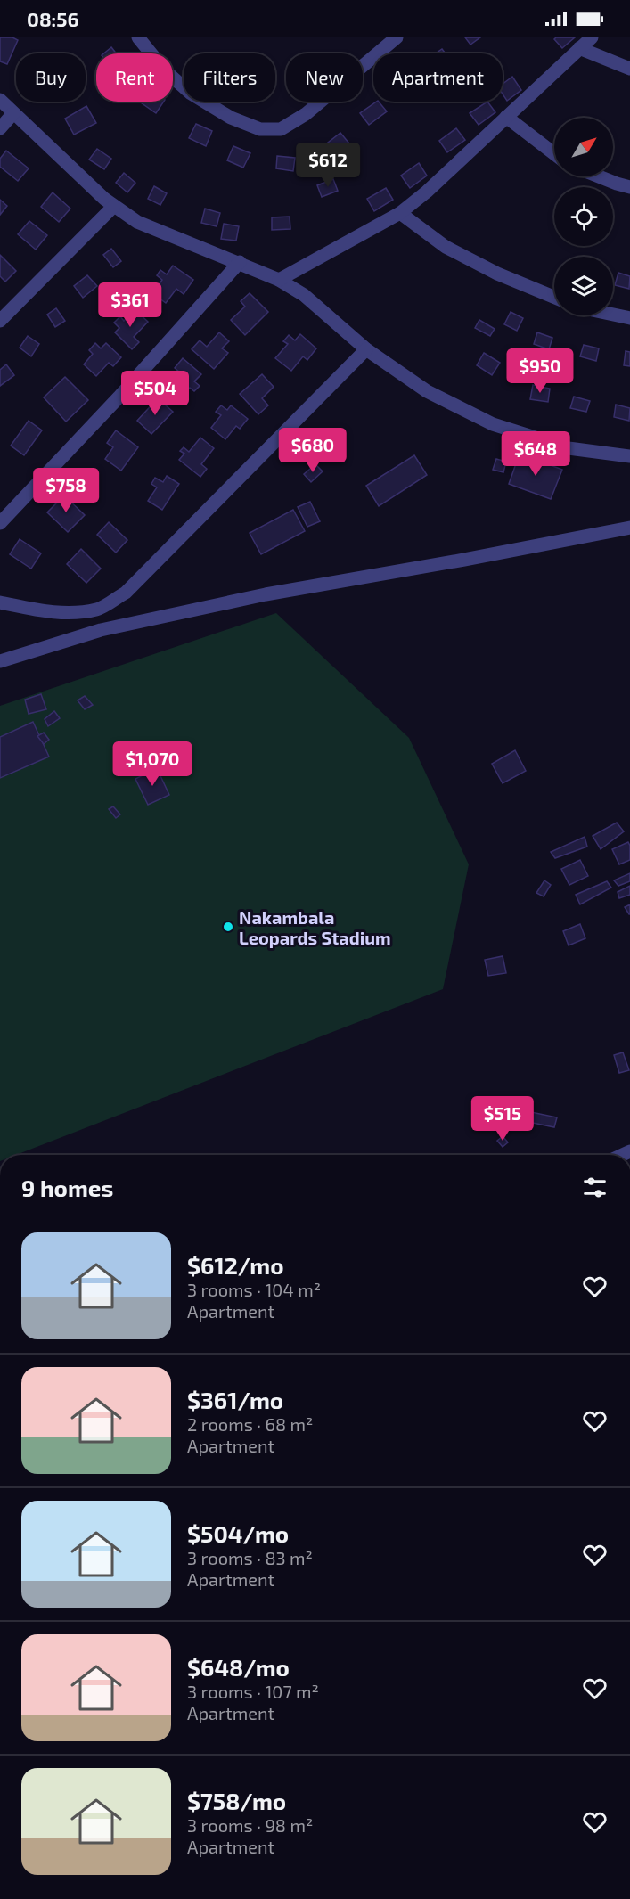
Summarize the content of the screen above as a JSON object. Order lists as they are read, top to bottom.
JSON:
{
  "places": ["Nakambala Leopards Stadium"],
  "north": "top right",
  "page": {
    "status": "08:56",
    "chip": [
      "Buy",
      "Rent",
      "Filters",
      "New",
      "Apartment"
    ],
    "price": [
      "$612",
      "$361",
      "$950",
      "$504",
      "$680",
      "$648",
      "$758",
      "$1,070",
      "$515"
    ],
    "heading": "9 homes",
    "list": [
      {
        "name": "$612/mo",
        "note": "3 rooms · 104 m² · Apartment"
      },
      {
        "name": "$361/mo",
        "note": "2 rooms · 68 m² · Apartment"
      },
      {
        "name": "$504/mo",
        "note": "3 rooms · 83 m² · Apartment"
      },
      {
        "name": "$648/mo",
        "note": "3 rooms · 107 m² · Apartment"
      },
      {
        "name": "$758/mo",
        "note": "3 rooms · 98 m² · Apartment"
      }
    ]
  }
}
